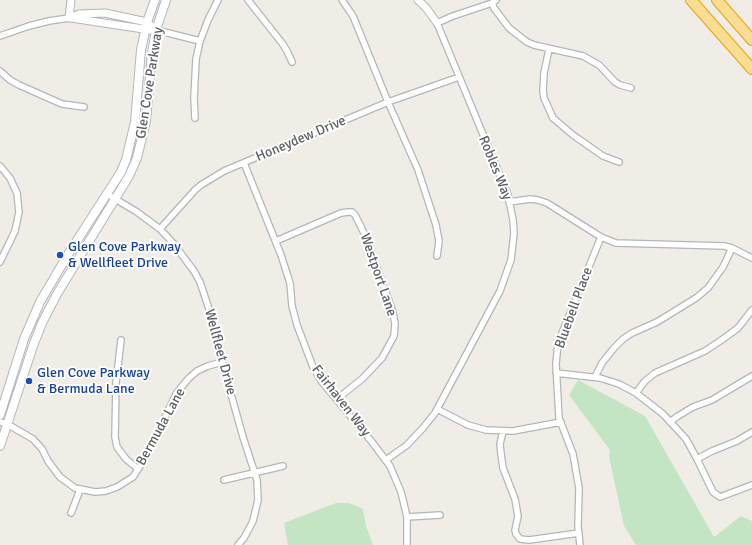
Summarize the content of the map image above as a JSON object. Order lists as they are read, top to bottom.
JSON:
{
  "streets": {
    "main road": ["Glen Cove Parkway"],
    "street": [
      "Honeydew Drive",
      "Robles Way",
      "Westport Lane",
      "Bluebell Place",
      "Wellfleet Drive",
      "Fairhaven Way",
      "Bermuda Lane"
    ]
  },
  "crossings": [
    ["Glen Cove Parkway", "Wellfleet Drive"],
    ["Glen Cove Parkway", "Bermuda Lane"],
    ["Honeydew Drive", "Robles Way"],
    ["Honeydew Drive", "Wellfleet Drive"],
    ["Honeydew Drive", "Fairhaven Way"],
    ["Robles Way", "Fairhaven Way"],
    ["Westport Lane", "Fairhaven Way"],
    ["Wellfleet Drive", "Bermuda Lane"]
  ],
  "places": ["Glen Cove Parkway & Wellfleet Drive", "Glen Cove Parkway & Bermuda Lane"]
}
